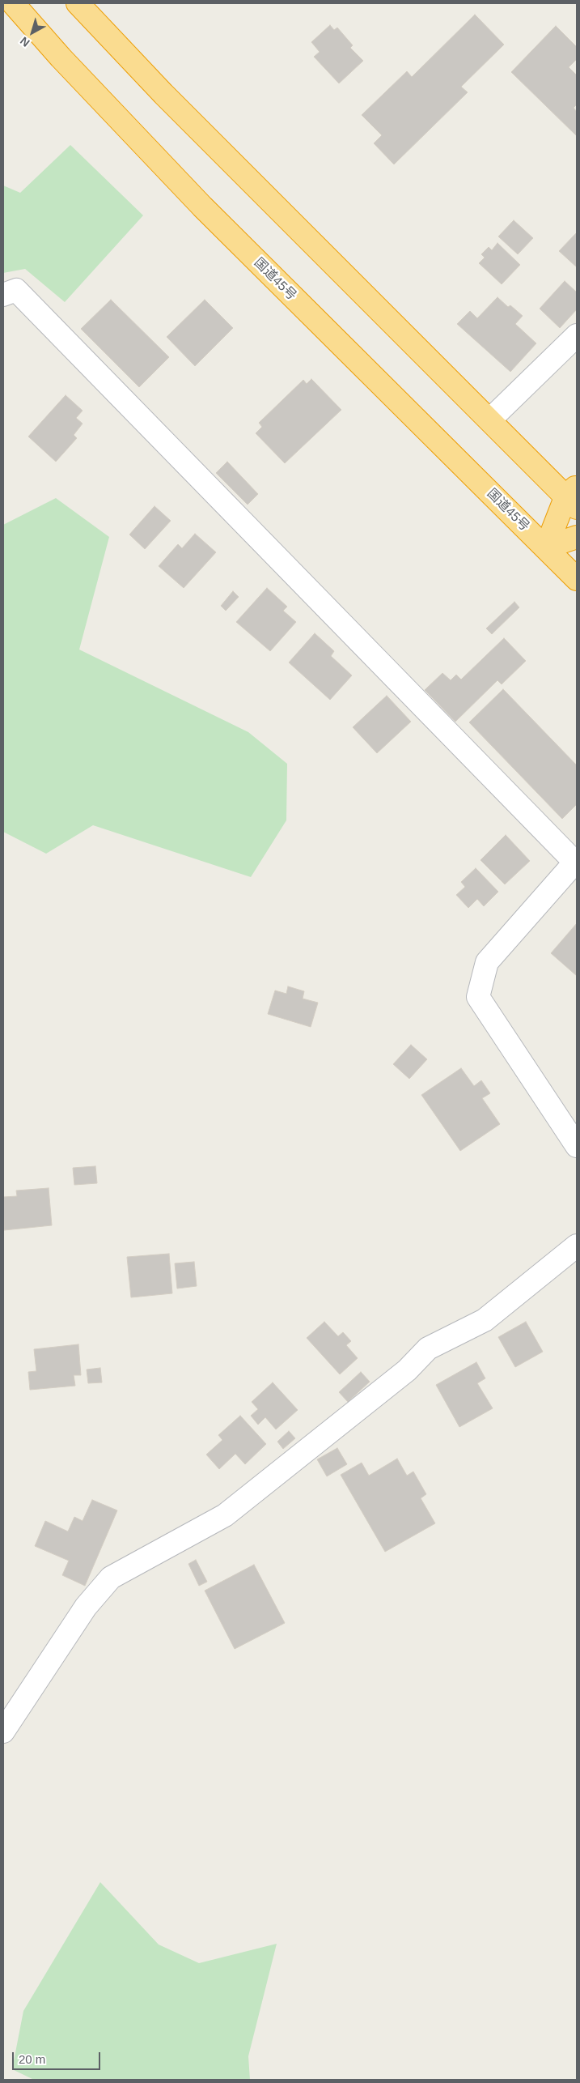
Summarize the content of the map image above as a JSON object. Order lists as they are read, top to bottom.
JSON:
{
  "streets": {
    "highway": ["国道45号"]
  },
  "scale_bar": "20 m",
  "north": "bottom left"
}
